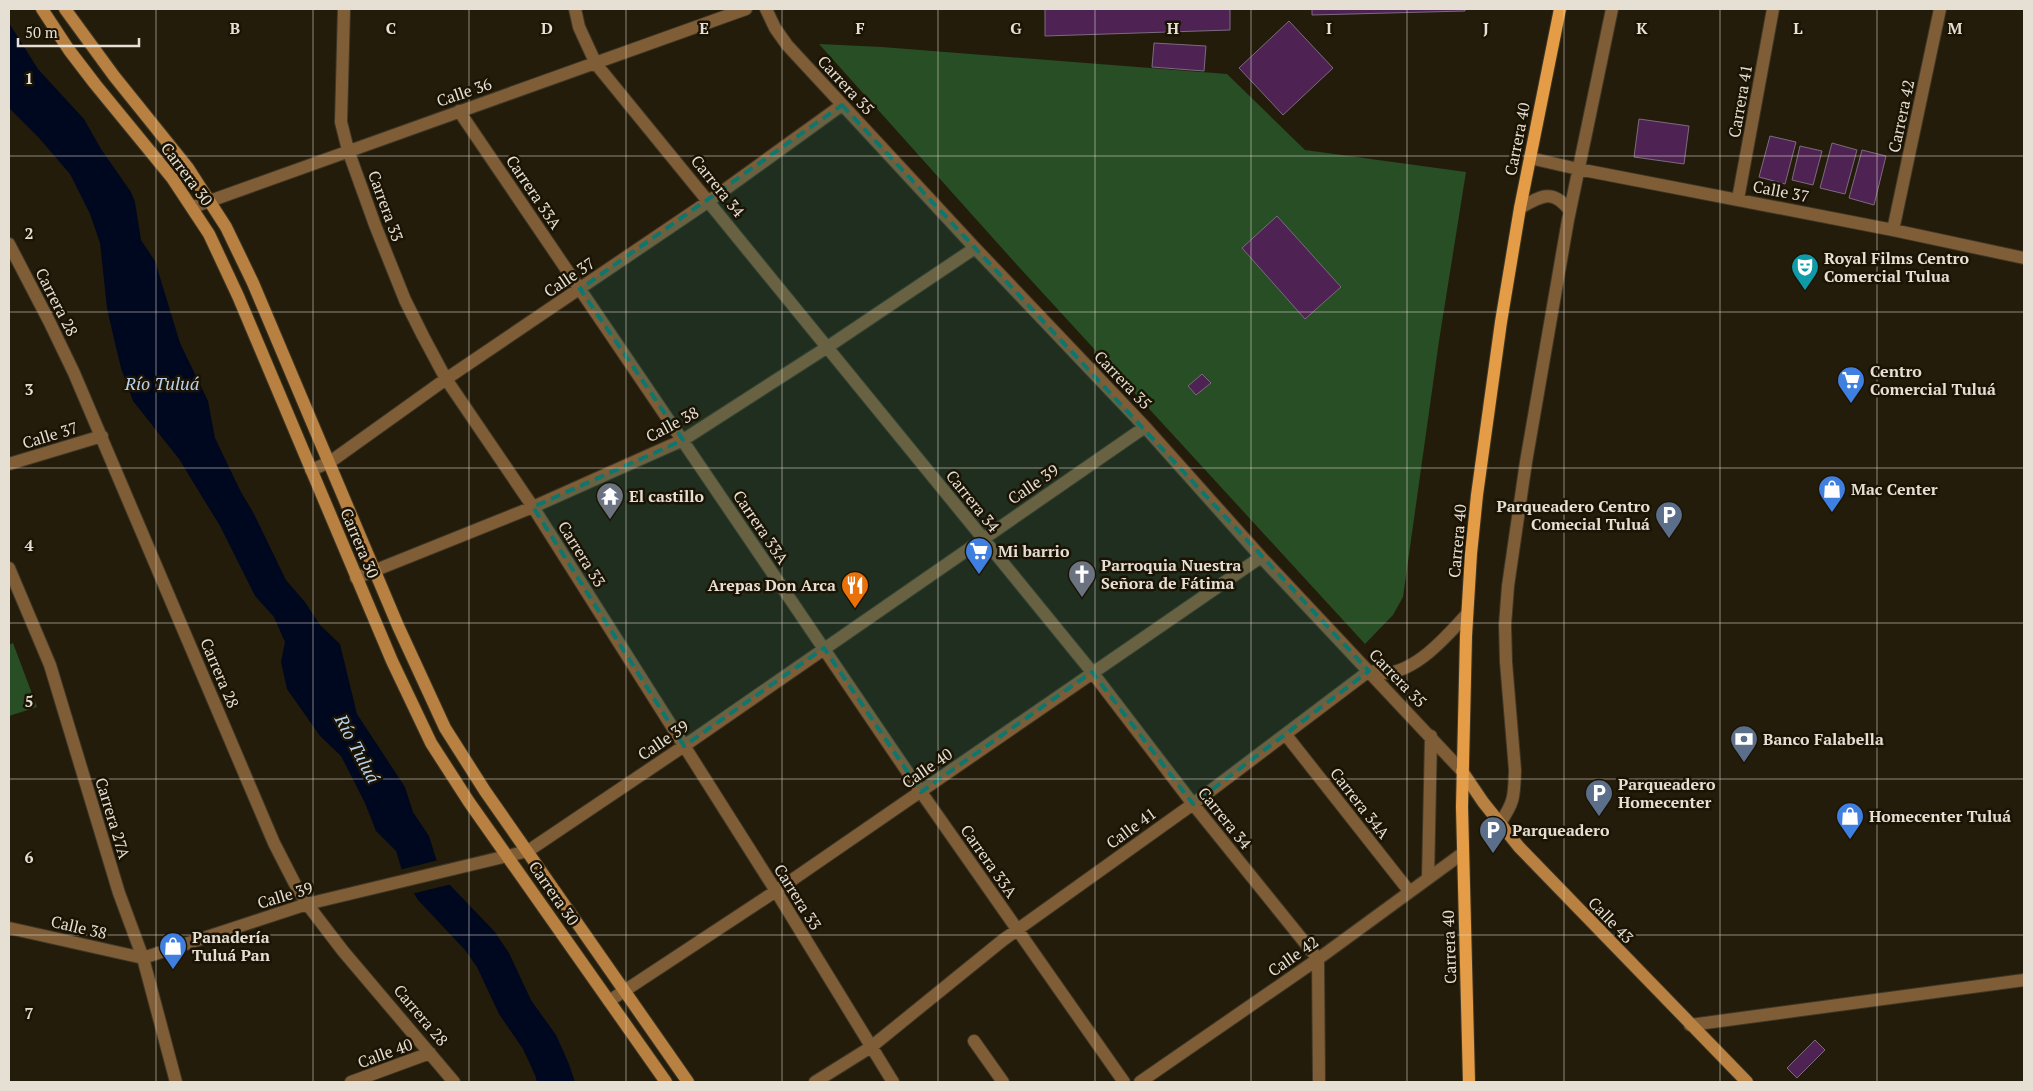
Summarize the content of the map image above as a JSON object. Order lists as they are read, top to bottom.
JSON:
{
  "streets": {
    "main road": ["Carrera 40", "Carrera 30", "Calle 43"],
    "street": [
      "Carrera 35",
      "Calle 36",
      "Carrera 41",
      "Carrera 42",
      "Carrera 34",
      "Calle 37",
      "Carrera 33A",
      "Carrera 33",
      "Carrera 28",
      "Calle 38",
      "Calle 39",
      "Calle 40",
      "Carrera 34A",
      "Carrera 27A",
      "Calle 41",
      "Calle 42"
    ]
  },
  "crossings": [
    ["Carrera 35", "Carrera 40"],
    ["Carrera 35", "Calle 37"],
    ["Carrera 35", "Calle 38"],
    ["Carrera 35", "Calle 39"],
    ["Carrera 35", "Calle 40"],
    ["Carrera 35", "Calle 41"],
    ["Carrera 35", "Calle 43"],
    ["Calle 36", "Carrera 30"],
    ["Calle 36", "Carrera 34"],
    ["Calle 36", "Carrera 33A"],
    ["Calle 36", "Carrera 33"],
    ["Carrera 41", "Calle 37"],
    ["Carrera 42", "Calle 37"],
    ["Carrera 40", "Calle 37"],
    ["Carrera 40", "Calle 43"],
    ["Carrera 40", "Calle 42"],
    ["Carrera 30", "Calle 37"],
    ["Carrera 30", "Calle 38"],
    ["Carrera 30", "Calle 39"],
    ["Carrera 30", "Calle 40"],
    ["Carrera 34", "Calle 37"],
    ["Carrera 34", "Calle 38"],
    ["Carrera 34", "Calle 39"],
    ["Carrera 34", "Calle 40"],
    ["Carrera 34", "Calle 41"],
    ["Carrera 34", "Calle 42"],
    ["Calle 37", "Carrera 33A"],
    ["Calle 37", "Carrera 33"],
    ["Calle 37", "Carrera 28"],
    ["Carrera 33A", "Calle 38"],
    ["Carrera 33A", "Calle 39"],
    ["Carrera 33A", "Calle 40"],
    ["Carrera 33A", "Calle 41"],
    ["Carrera 33", "Calle 38"],
    ["Carrera 33", "Calle 39"],
    ["Carrera 33", "Calle 40"],
    ["Carrera 33", "Calle 41"],
    ["Carrera 28", "Calle 39"],
    ["Carrera 28", "Calle 40"],
    ["Calle 38", "Calle 39"],
    ["Calle 38", "Carrera 27A"],
    ["Calle 39", "Carrera 27A"],
    ["Carrera 34A", "Calle 41"],
    ["Carrera 34A", "Calle 42"]
  ],
  "water": ["Río Tuluá"],
  "places": {
    "theatre": ["Royal Films Centro Comercial Tulua"],
    "supermarket": ["Centro Comercial Tuluá", "Mi barrio"],
    "shop": ["Mac Center", "Homecenter Tuluá", "Panadería Tuluá Pan"],
    "temple": ["El castillo"],
    "parking": ["Parqueadero Centro Comecial Tuluá", "Parqueadero Homecenter", "Parqueadero"],
    "church": ["Parroquia Nuestra Señora de Fátima"],
    "restaurant": ["Arepas Don Arca"],
    "bank": ["Banco Falabella"]
  },
  "scale_bar": "50 m",
  "grid": {
    "columns": [
      "B",
      "C",
      "D",
      "E",
      "F",
      "G",
      "H",
      "I",
      "J",
      "K",
      "L",
      "M"
    ],
    "rows": [
      "1",
      "2",
      "3",
      "4",
      "5",
      "6",
      "7"
    ]
  }
}
